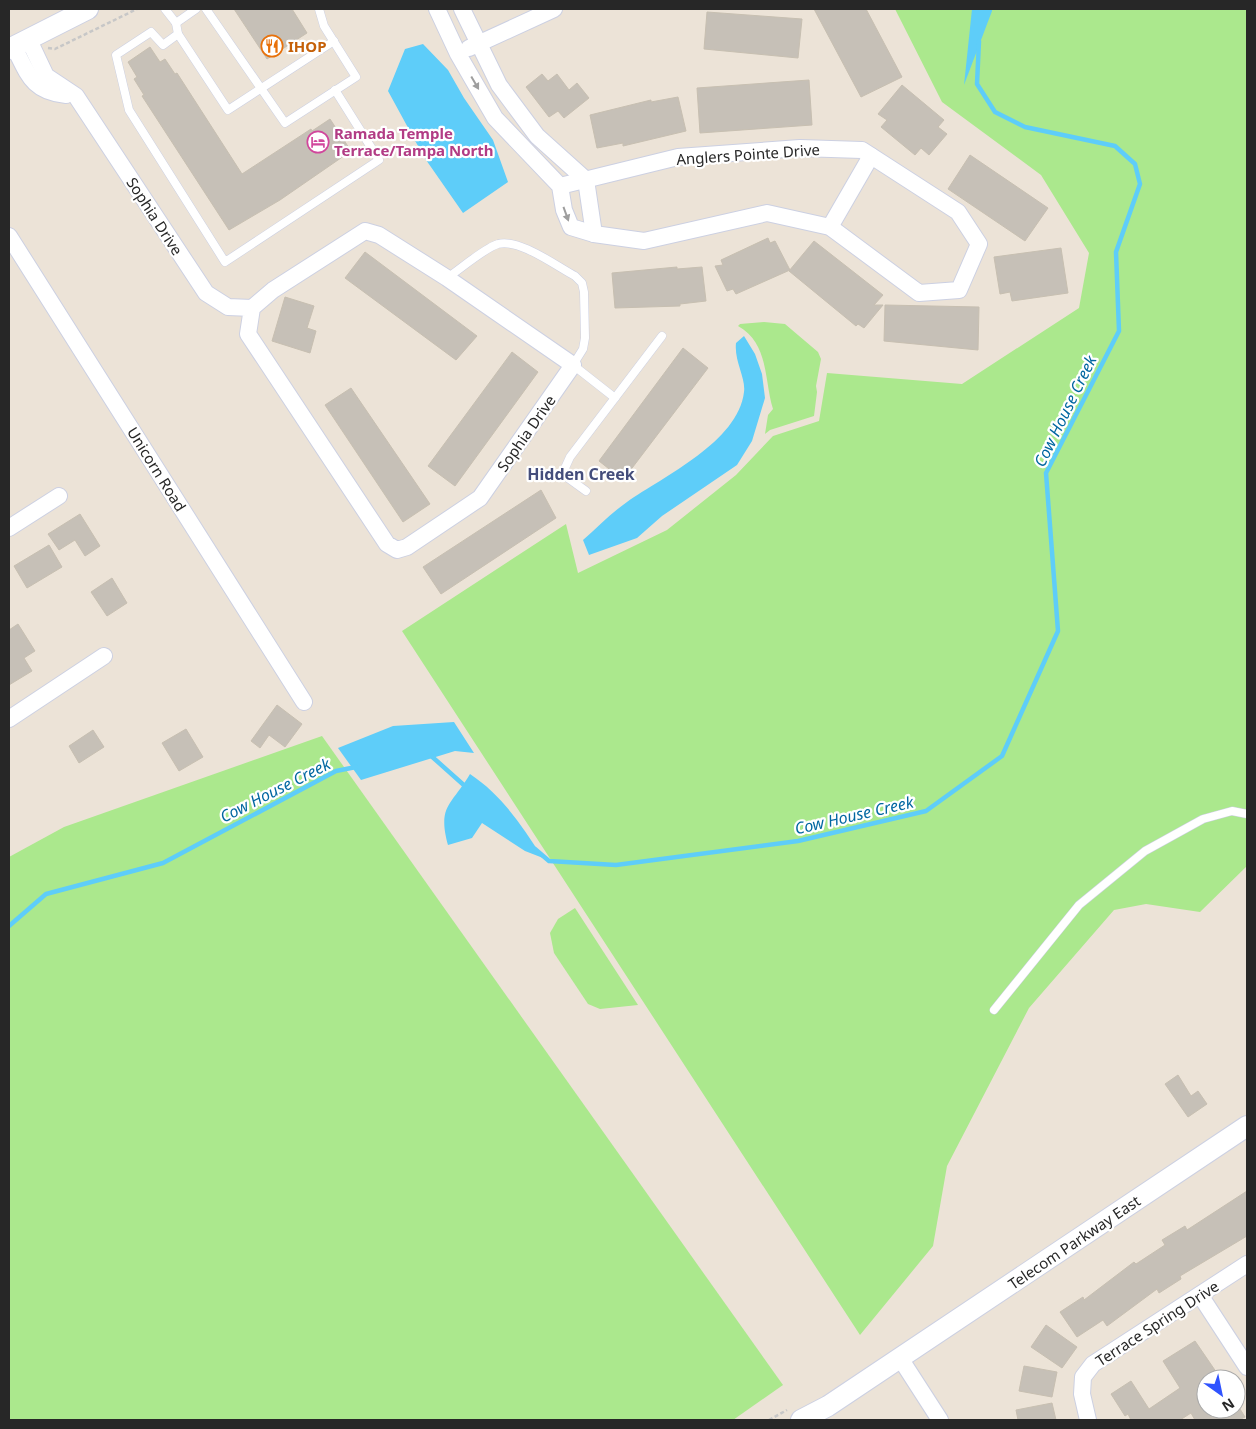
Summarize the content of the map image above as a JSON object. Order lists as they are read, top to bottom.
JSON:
{
  "streets": {
    "street": [
      "Anglers Pointe Drive",
      "Sophia Drive",
      "Unicorn Road",
      "Telecom Parkway East",
      "Terrace Spring Drive"
    ]
  },
  "districts": ["Hidden Creek"],
  "water": ["Cow House Creek"],
  "places": {
    "restaurant": ["IHOP"],
    "hotel": ["Ramada Temple Terrace/Tampa North"]
  },
  "north": "bottom right"
}
